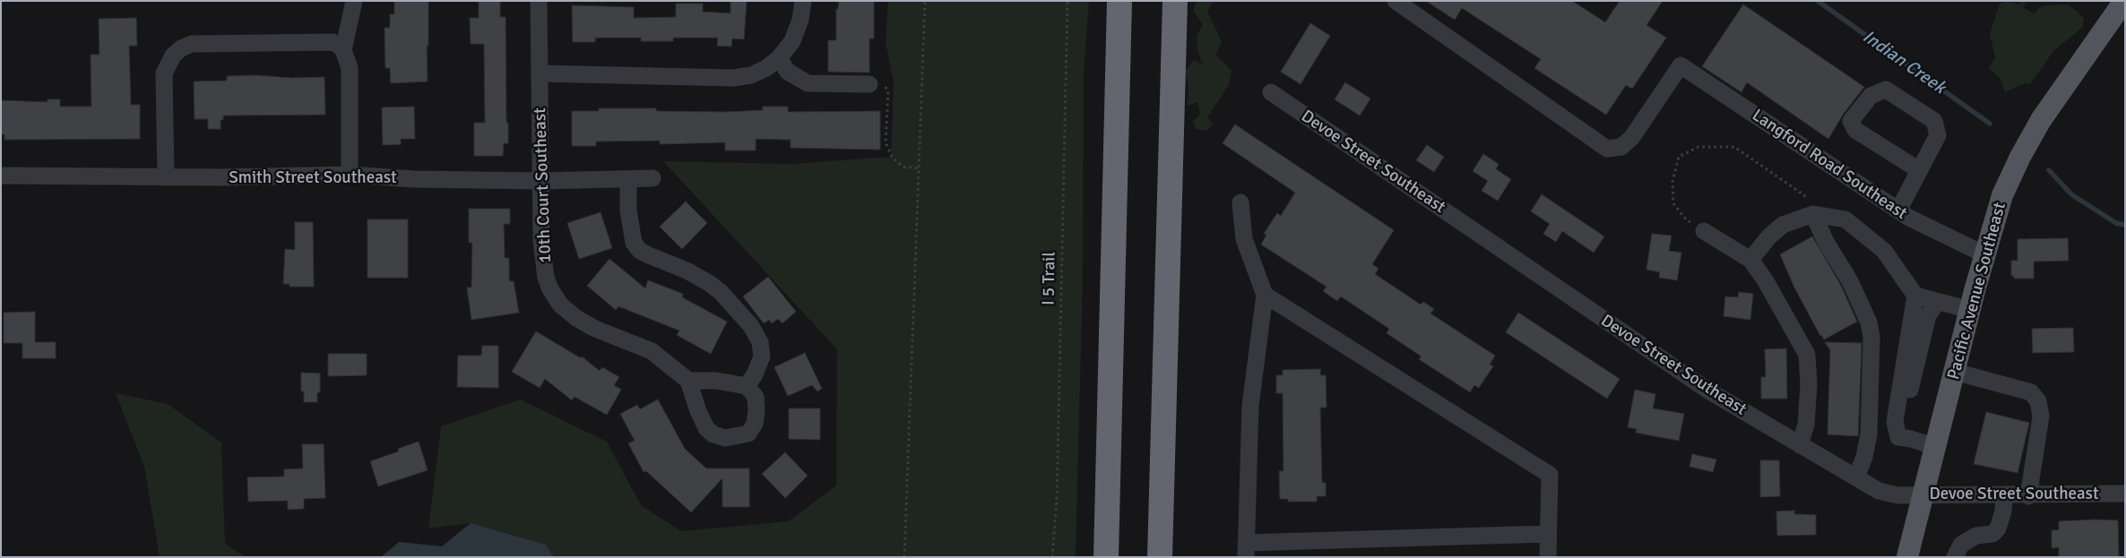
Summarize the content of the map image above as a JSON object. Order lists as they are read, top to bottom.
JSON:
{
  "streets": {
    "main road": ["Pacific Avenue Southeast"],
    "street": [
      "Devoe Street Southeast",
      "Langford Road Southeast",
      "Smith Street Southeast",
      "10th Court Southeast"
    ],
    "path": ["I 5 Trail"]
  },
  "crossings": [
    ["Devoe Street Southeast", "Pacific Avenue Southeast"],
    ["Langford Road Southeast", "Pacific Avenue Southeast"],
    ["Smith Street Southeast", "10th Court Southeast"]
  ],
  "water": ["Indian Creek"]
}
